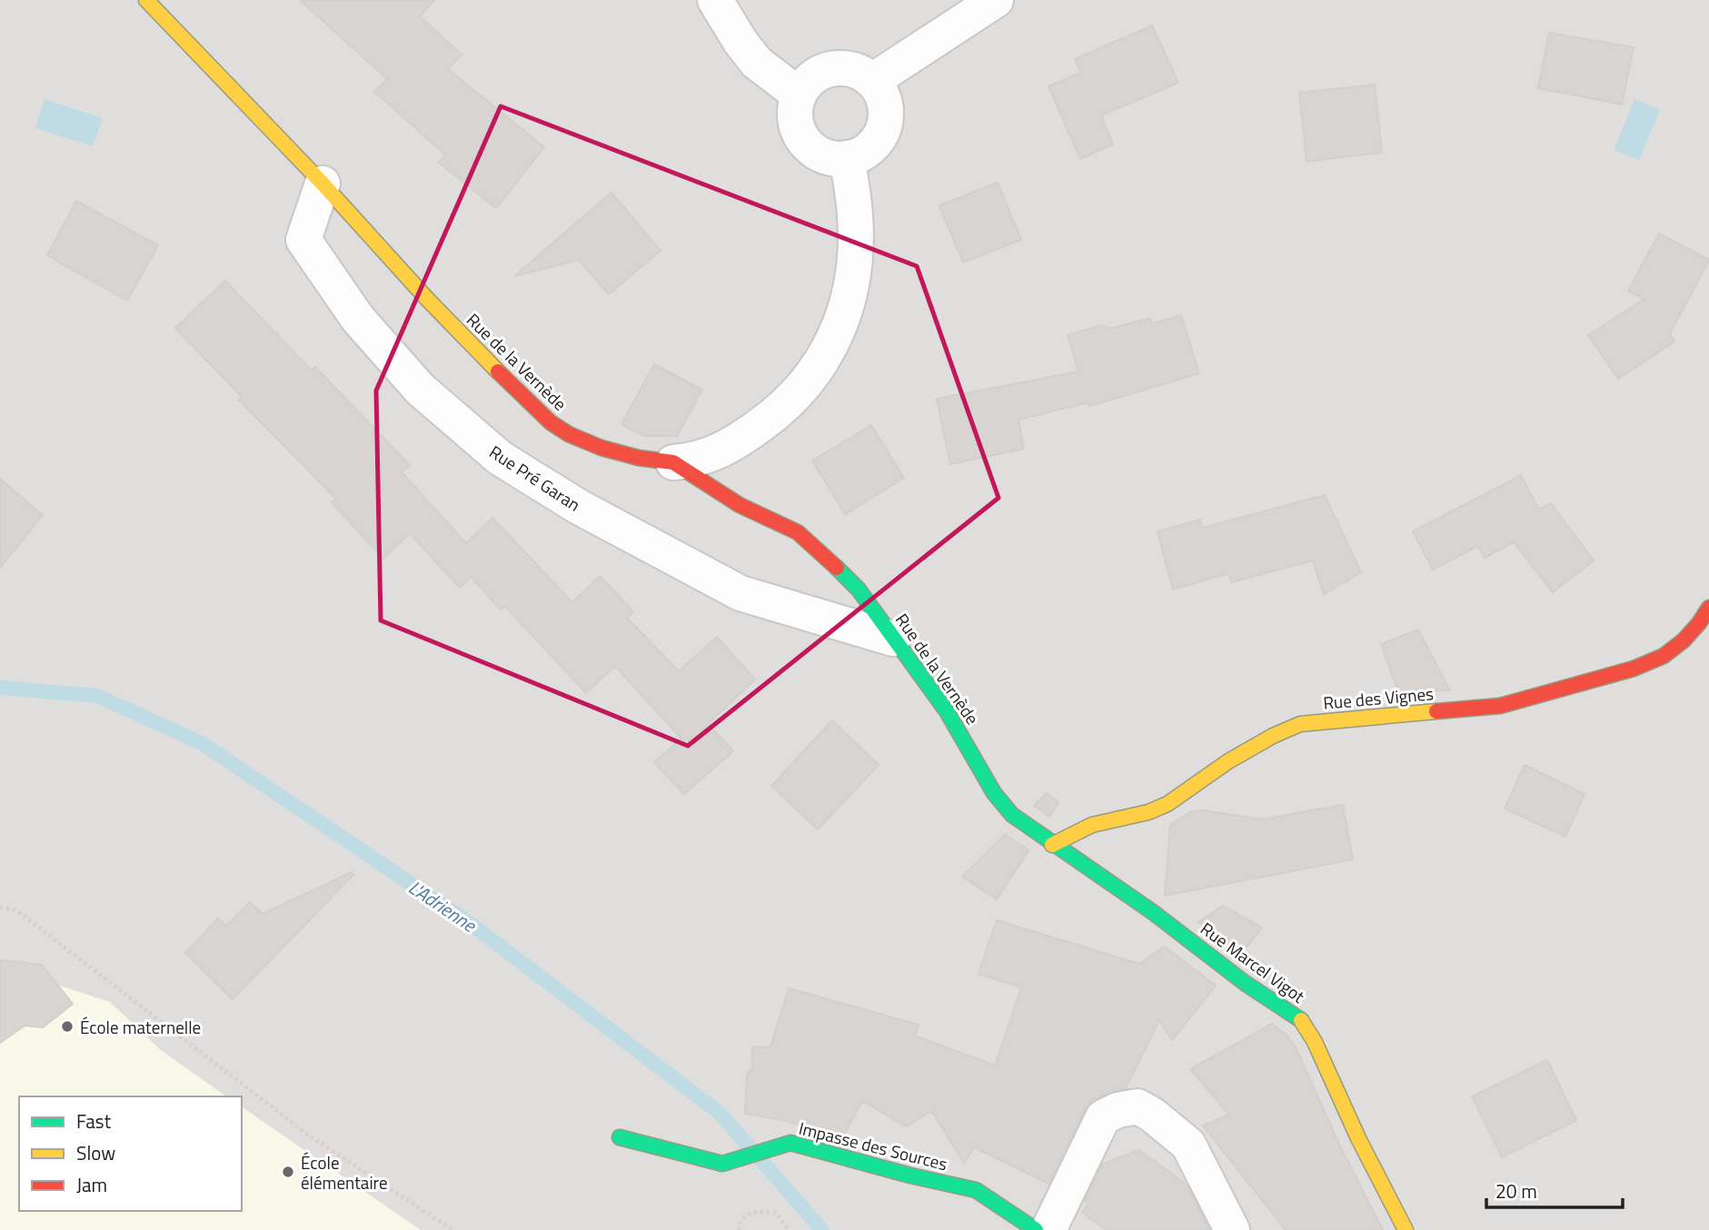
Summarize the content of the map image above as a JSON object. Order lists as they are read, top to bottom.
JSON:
{
  "streets": {
    "street": [
      "Rue de la Vernède",
      "Rue Pré Garan",
      "Rue des Vignes",
      "Rue Marcel Vigot",
      "Impasse des Sources"
    ]
  },
  "crossings": [
    ["Rue de la Vernède", "Rue Pré Garan"],
    ["Rue de la Vernède", "Rue des Vignes"],
    ["Rue de la Vernède", "Rue Marcel Vigot"],
    ["Rue des Vignes", "Rue Marcel Vigot"]
  ],
  "water": ["L'Adrienne"],
  "places": ["École maternelle", "École élémentaire"],
  "legend": ["Fast", "Slow", "Jam"],
  "scale_bar": "20 m"
}
